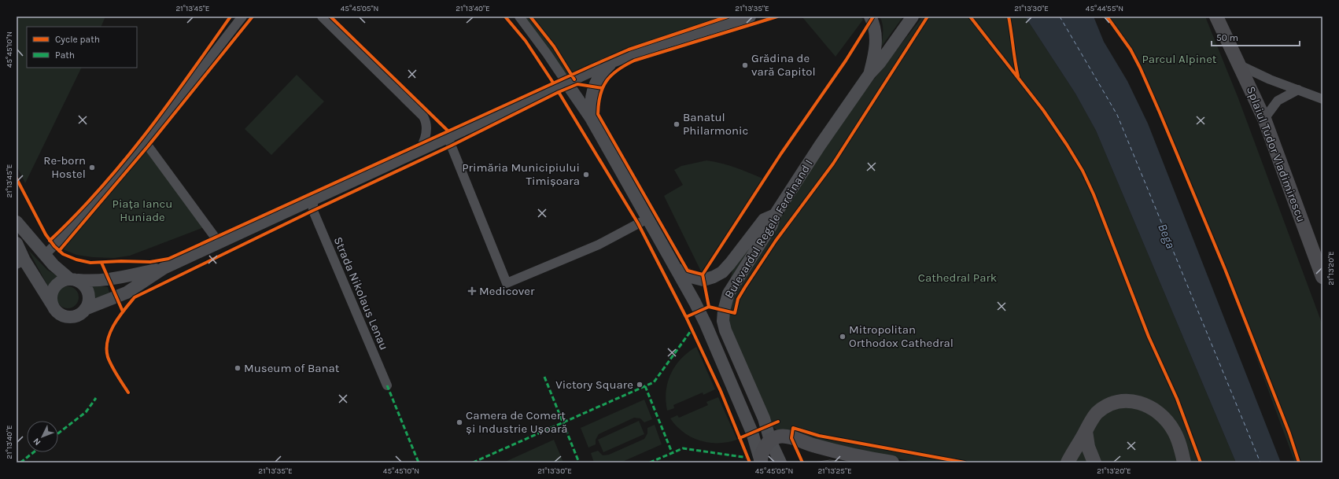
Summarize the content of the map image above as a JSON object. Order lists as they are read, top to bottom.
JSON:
{
  "streets": {
    "main road": ["Splaiul Tudor Vladimirescu"],
    "street": ["Bulevardul Regele Ferdinand I", "Strada Nikolaus Lenau"]
  },
  "water": ["Bega"],
  "parks": ["Parcul Alpinet", "Piața Iancu Huniade", "Cathedral Park"],
  "places": {
    "other": [
      "Grădina de vară Capitol",
      "Banatul Philarmonic",
      "Re-born Hostel",
      "Primăria Municipiului Timișoara",
      "Mitropolitan Orthodox Cathedral",
      "Museum of Banat",
      "Victory Square",
      "Camera de Comerț și Industrie Ușoară"
    ],
    "health": ["Medicover"]
  },
  "legend": ["Cycle path", "Path"],
  "scale_bar": "50 m",
  "north": "bottom left",
  "coordinates": [
    "21°13'45\"E",
    "45°45'05\"N",
    "21°13'40\"E",
    "21°13'35\"E",
    "21°13'30\"E",
    "45°44'55\"N",
    "45°45'10\"N",
    "21°13'20\"E",
    "21°13'25\"E"
  ]
}
